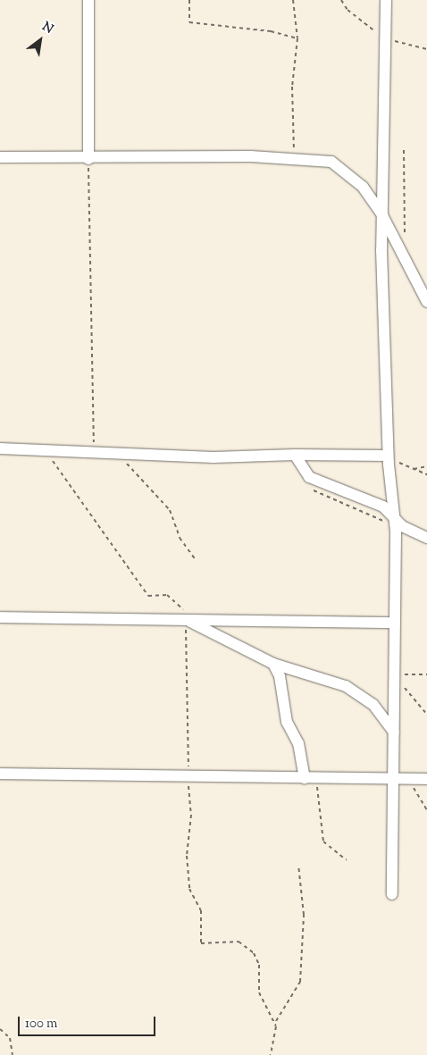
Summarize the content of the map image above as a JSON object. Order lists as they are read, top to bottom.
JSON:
{
  "scale_bar": "100 m",
  "north": "top right"
}
